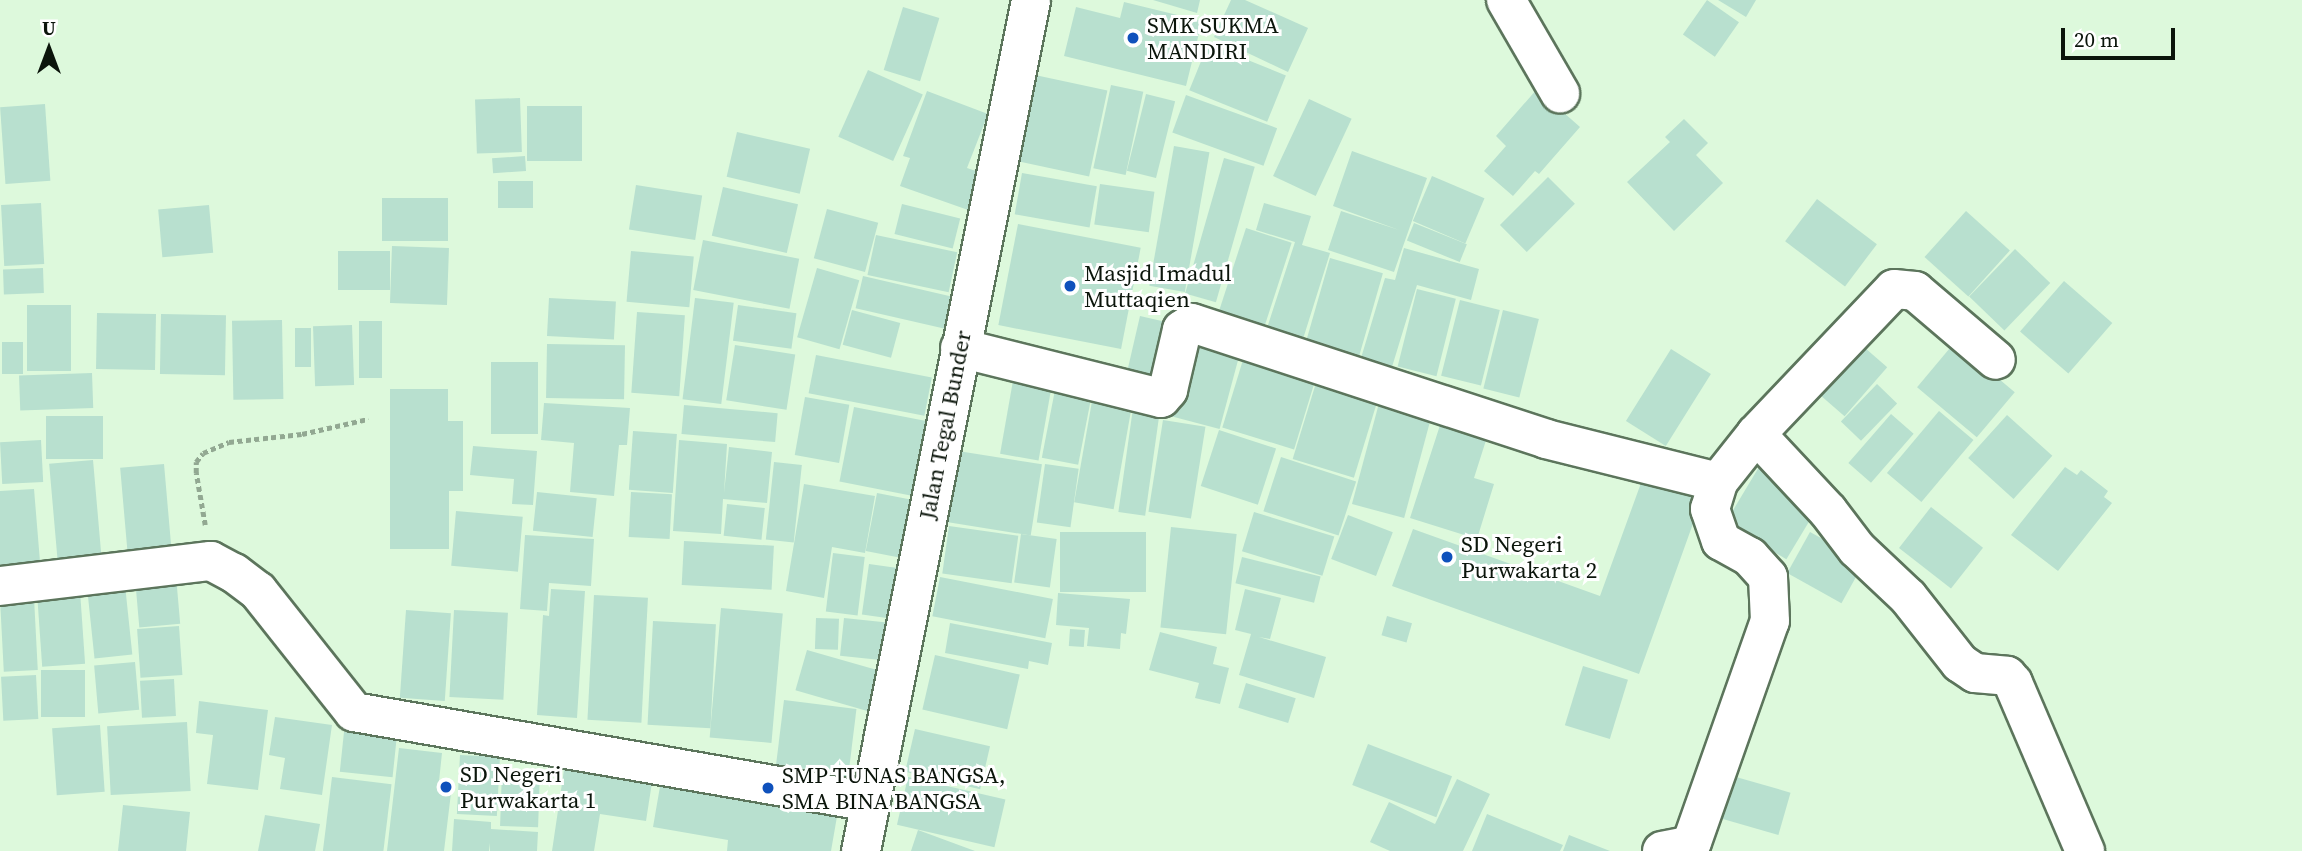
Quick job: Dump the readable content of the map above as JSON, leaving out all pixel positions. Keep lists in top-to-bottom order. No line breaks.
{"streets":{"street":["Jalan Tegal Bunder"]},"places":["SMK SUKMA MANDIRI","Masjid Imadul Muttaqien","SD Negeri Purwakarta 2","SD Negeri Purwakarta 1","SMP TUNAS BANGSA, SMA BINA BANGSA"],"scale_bar":"20 m","north":"top"}
